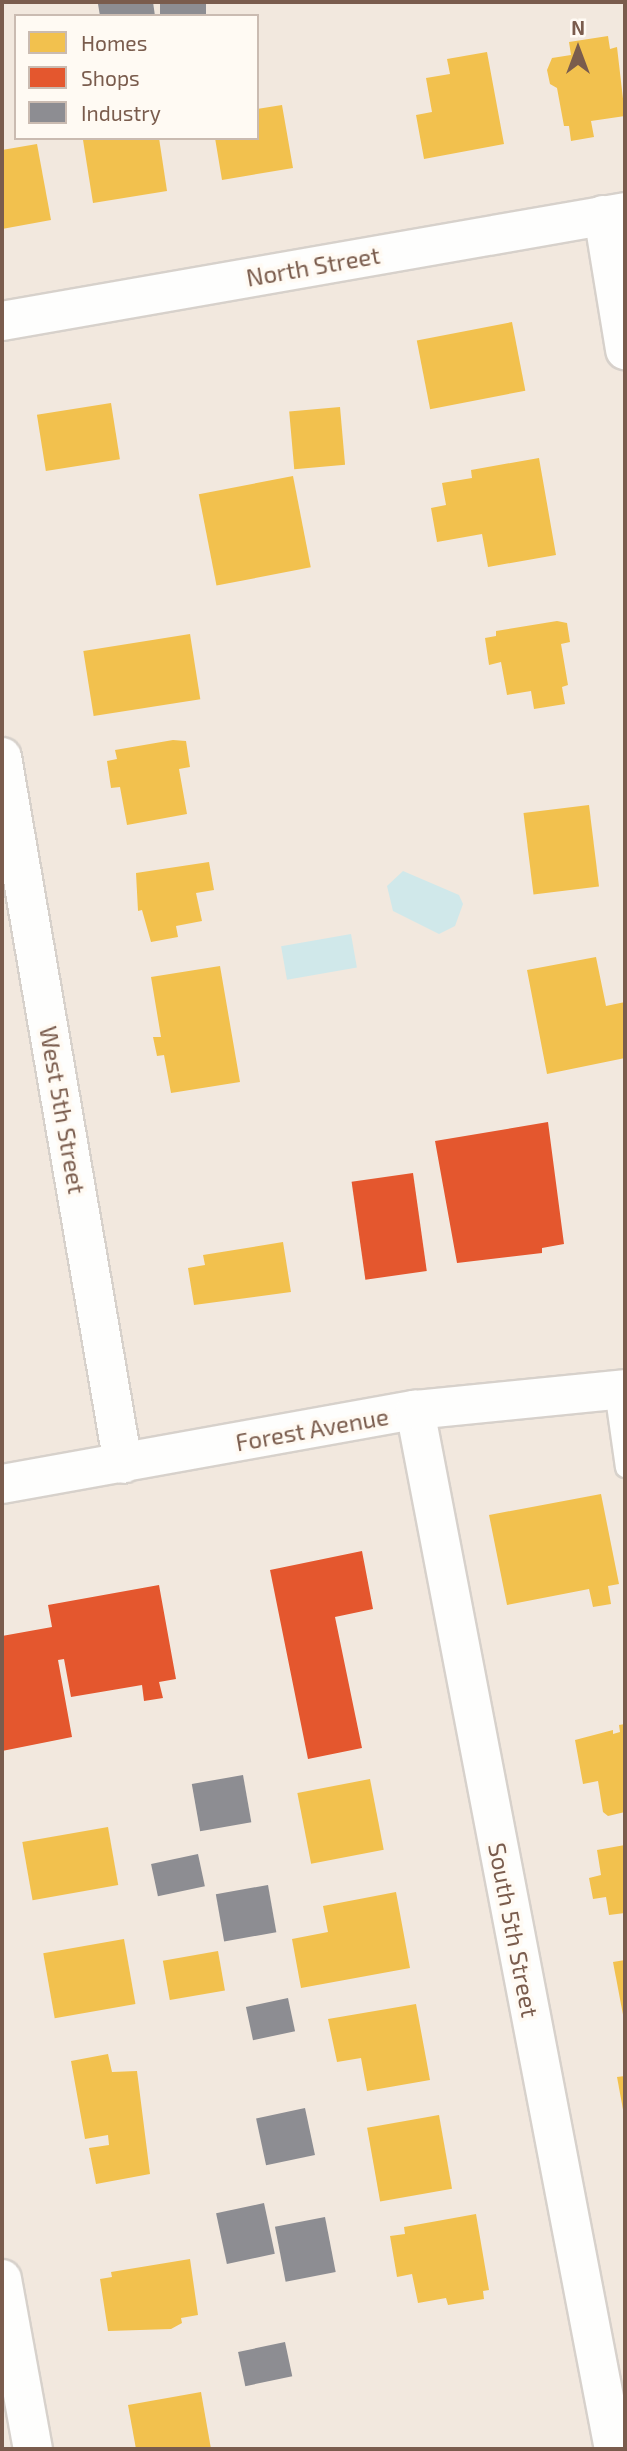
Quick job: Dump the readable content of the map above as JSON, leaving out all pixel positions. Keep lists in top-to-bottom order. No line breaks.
{"streets":{"street":["North Street","West 5th Street","Forest Avenue","South 5th Street"]},"crossings":[["West 5th Street","Forest Avenue"],["Forest Avenue","South 5th Street"]],"legend":["Homes","Shops","Industry"],"north":"top"}
